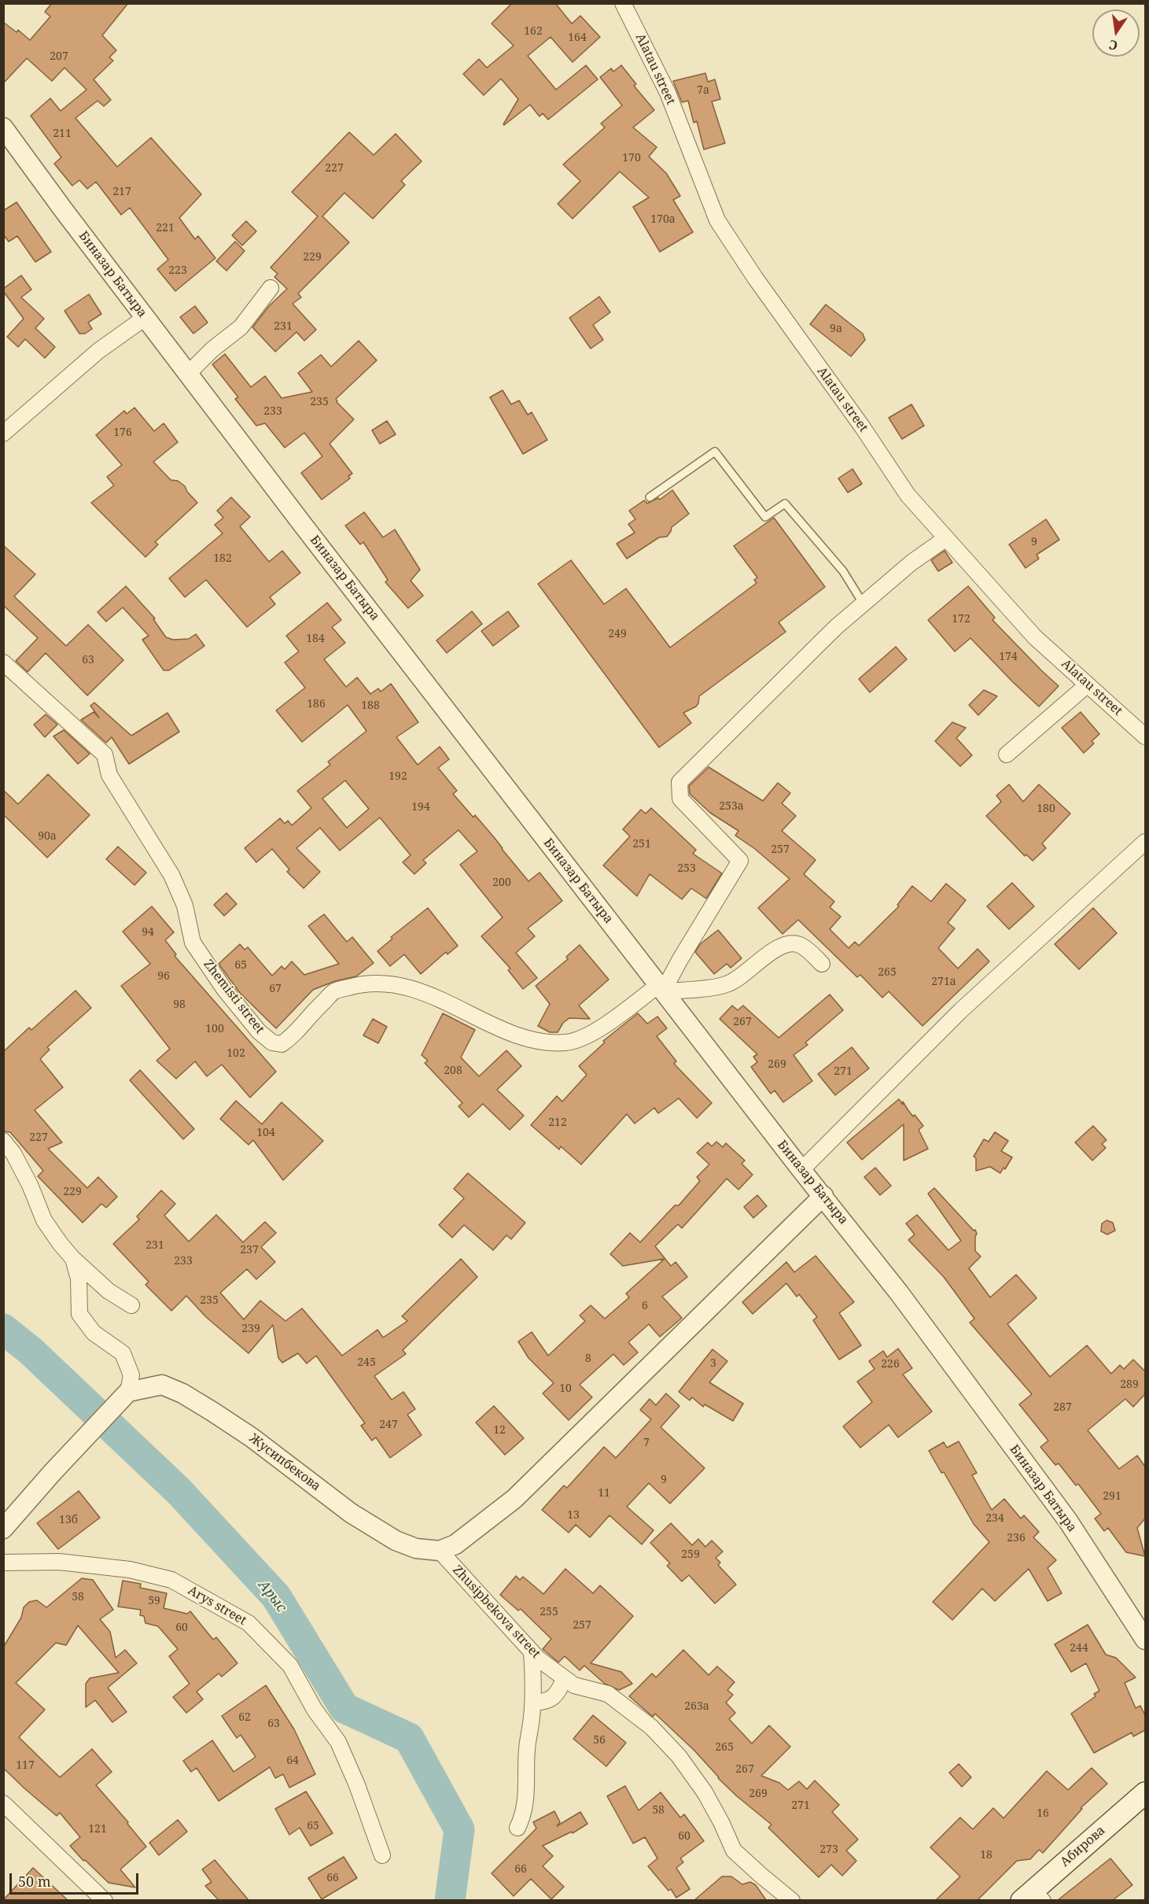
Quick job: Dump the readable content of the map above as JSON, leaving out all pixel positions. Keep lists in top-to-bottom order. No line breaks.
{"streets":{"main road":["Абирова"],"street":["Alatau street","Биназар Батыра","Zhemisti street","Жусипбекова","Arys street","Zhusipbekova street"]},"crossings":[["Биназар Батыра","Zhemisti street"],["Жусипбекова","Zhusipbekova street"]],"water":["Арыс"],"house_numbers":["162","164","207","7а","211","170","227","217","170а","221","229","223","231","9а","235","233","176","9","182","172","249","184","174","63","186","188","192","253а","194","180","90а","251","257","253","200","94","65","265","96","271а","67","98","267","100","102","269","208","271","212","104","227","229","231","237","233","235","6","239","8","245","3","226","289","10","287","247","12","7","9","11","291","13","234","13б","236","259","58","59","255","257","60","244","263а","62","63","56","265","64","117","267","269","271","58","16","65","121","60","273","18","66","66"],"scale_bar":"50 m","north":"bottom"}
